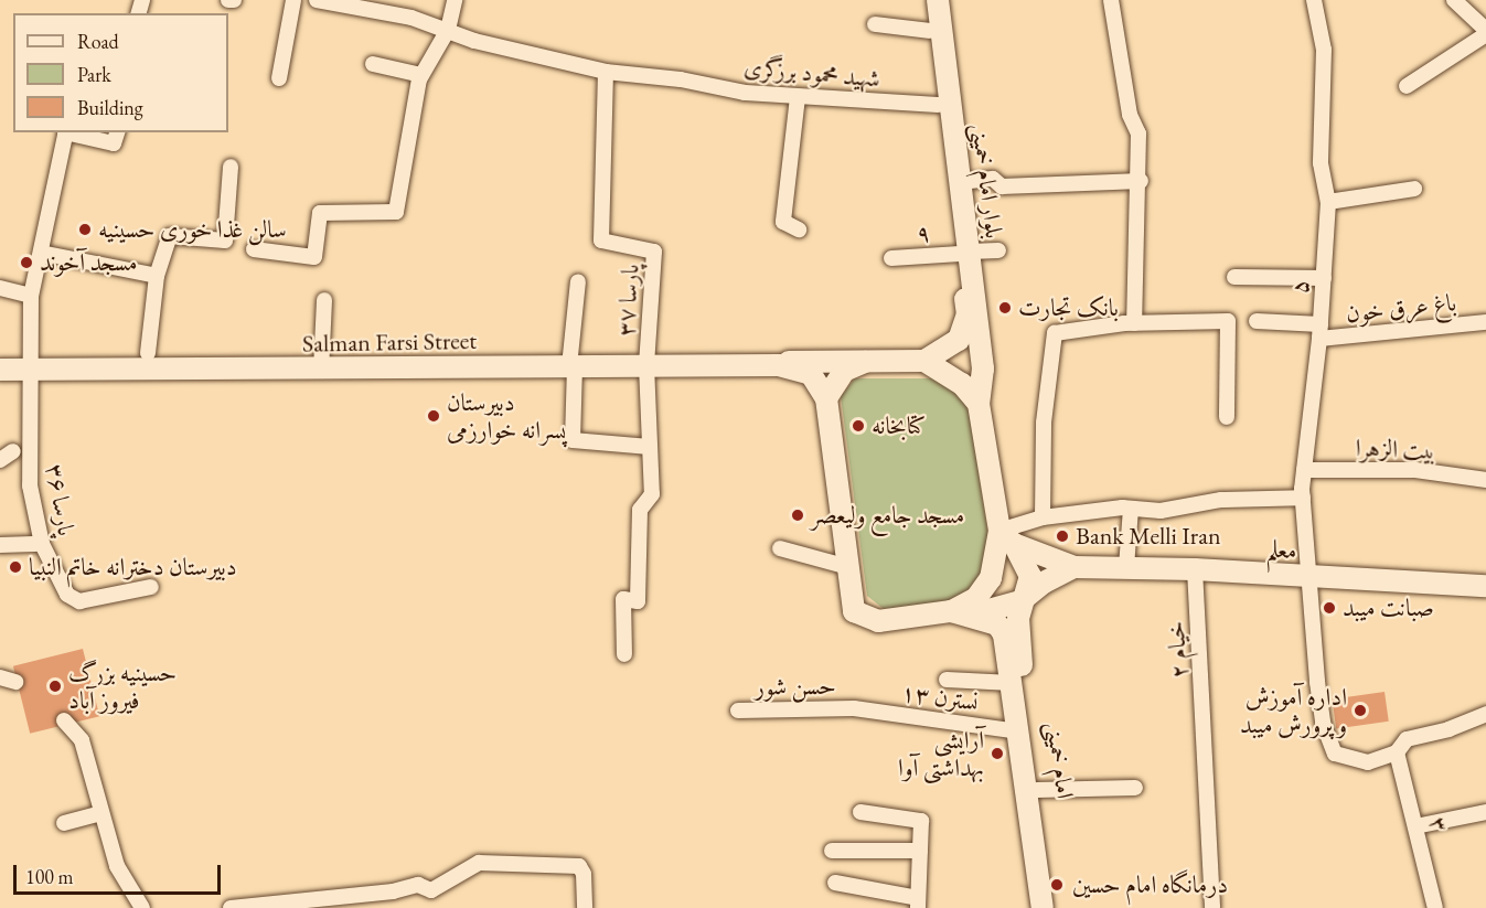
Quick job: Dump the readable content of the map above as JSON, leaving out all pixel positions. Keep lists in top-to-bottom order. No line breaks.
{"streets":{"main road":["بلوار امام خمینی","Salman Farsi Street","معلم","امام خمینی"],"street":["شهید محمود برزگری","۹","۵","پارسا ۳۷","باغ عرق خون","بیت الزهرا","پارسا ۳۶","خیام ۲","حسن شور","نسترن ۱۳","۳"]},"crossings":[["شهید محمود برزگری","بلوار امام خمینی"],["شهید محمود برزگری","پارسا ۳۷"],["بلوار امام خمینی","۹"],["۵","باغ عرق خون"],["۵","بیت الزهرا"],["۵","معلم"],["۵","۳"],["پارسا ۳۷","Salman Farsi Street"],["Salman Farsi Street","پارسا ۳۶"],["معلم","خیام ۲"],["حسن شور","نسترن ۱۳"],["نسترن ۱۳","امام خمینی"]],"places":["سالن غذا خوری حسینیه","مسجد آخوند","بانک تجارت","دبیرستان پسرانه خوارزمی","کتابخانه","مسجد جامع ولیعصر","Bank Melli Iran","دبیرستان دخترانه خاتم النبیا","صبانت میبد","حسینیه بزرگ فیروز آباد","اداره آموزش و پرورش میبد","آرایشی بهداشتی آوا","درمانگاه امام حسین"],"legend":["Road","Park","Building"],"scale_bar":"100 m"}
